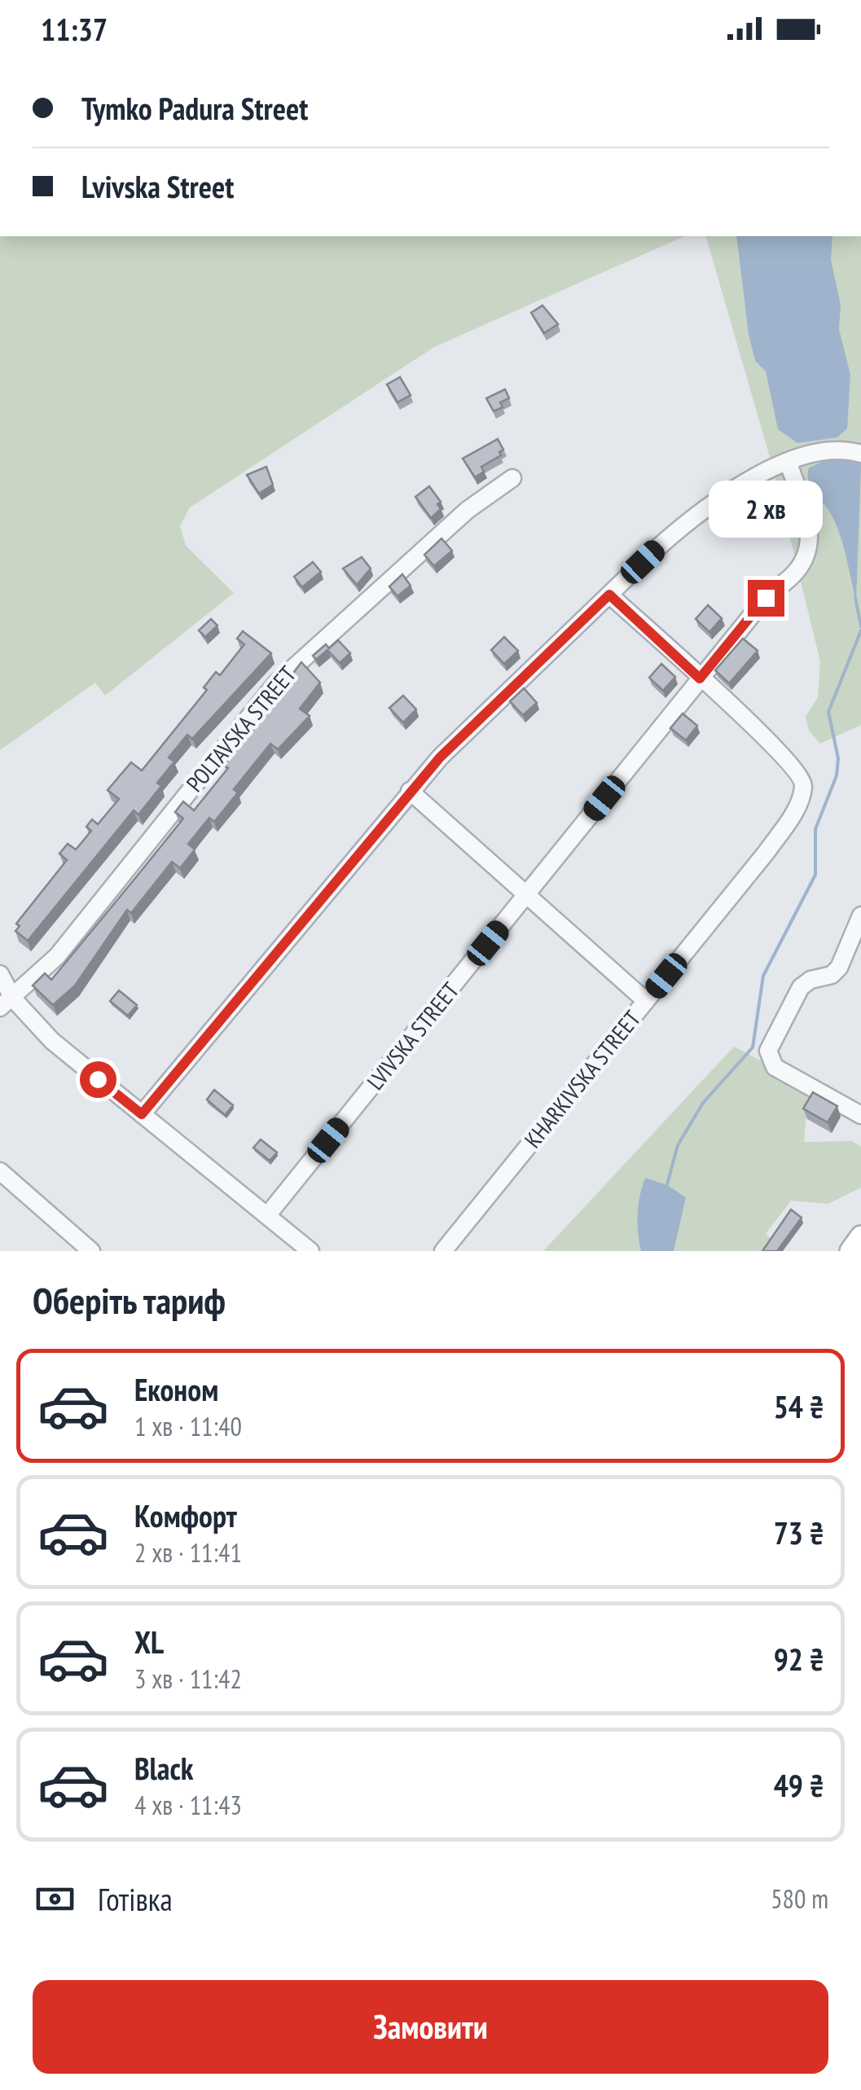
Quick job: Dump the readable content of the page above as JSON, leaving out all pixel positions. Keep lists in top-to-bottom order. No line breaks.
{"streets":{"street":["POLTAVSKA STREET","LVIVSKA STREET","KHARKIVSKA STREET"]},"crossings":[["LVIVSKA STREET","KHARKIVSKA STREET"]],"page":{"status":"11:37","banner":["Tymko Padura Street","Lvivska Street"],"bubble":"2 хв","heading":"Оберіть тариф","list":[{"name":"Економ","note":"1 хв · 11:40","value":"54 ₴"},{"name":"Комфорт","note":"2 хв · 11:41","value":"73 ₴"},{"name":"XL","note":"3 хв · 11:42","value":"92 ₴"},{"name":"Black","note":"4 хв · 11:43","value":"49 ₴"}],"pay":["Готівка","580 m"],"buttons":"Замовити"}}
